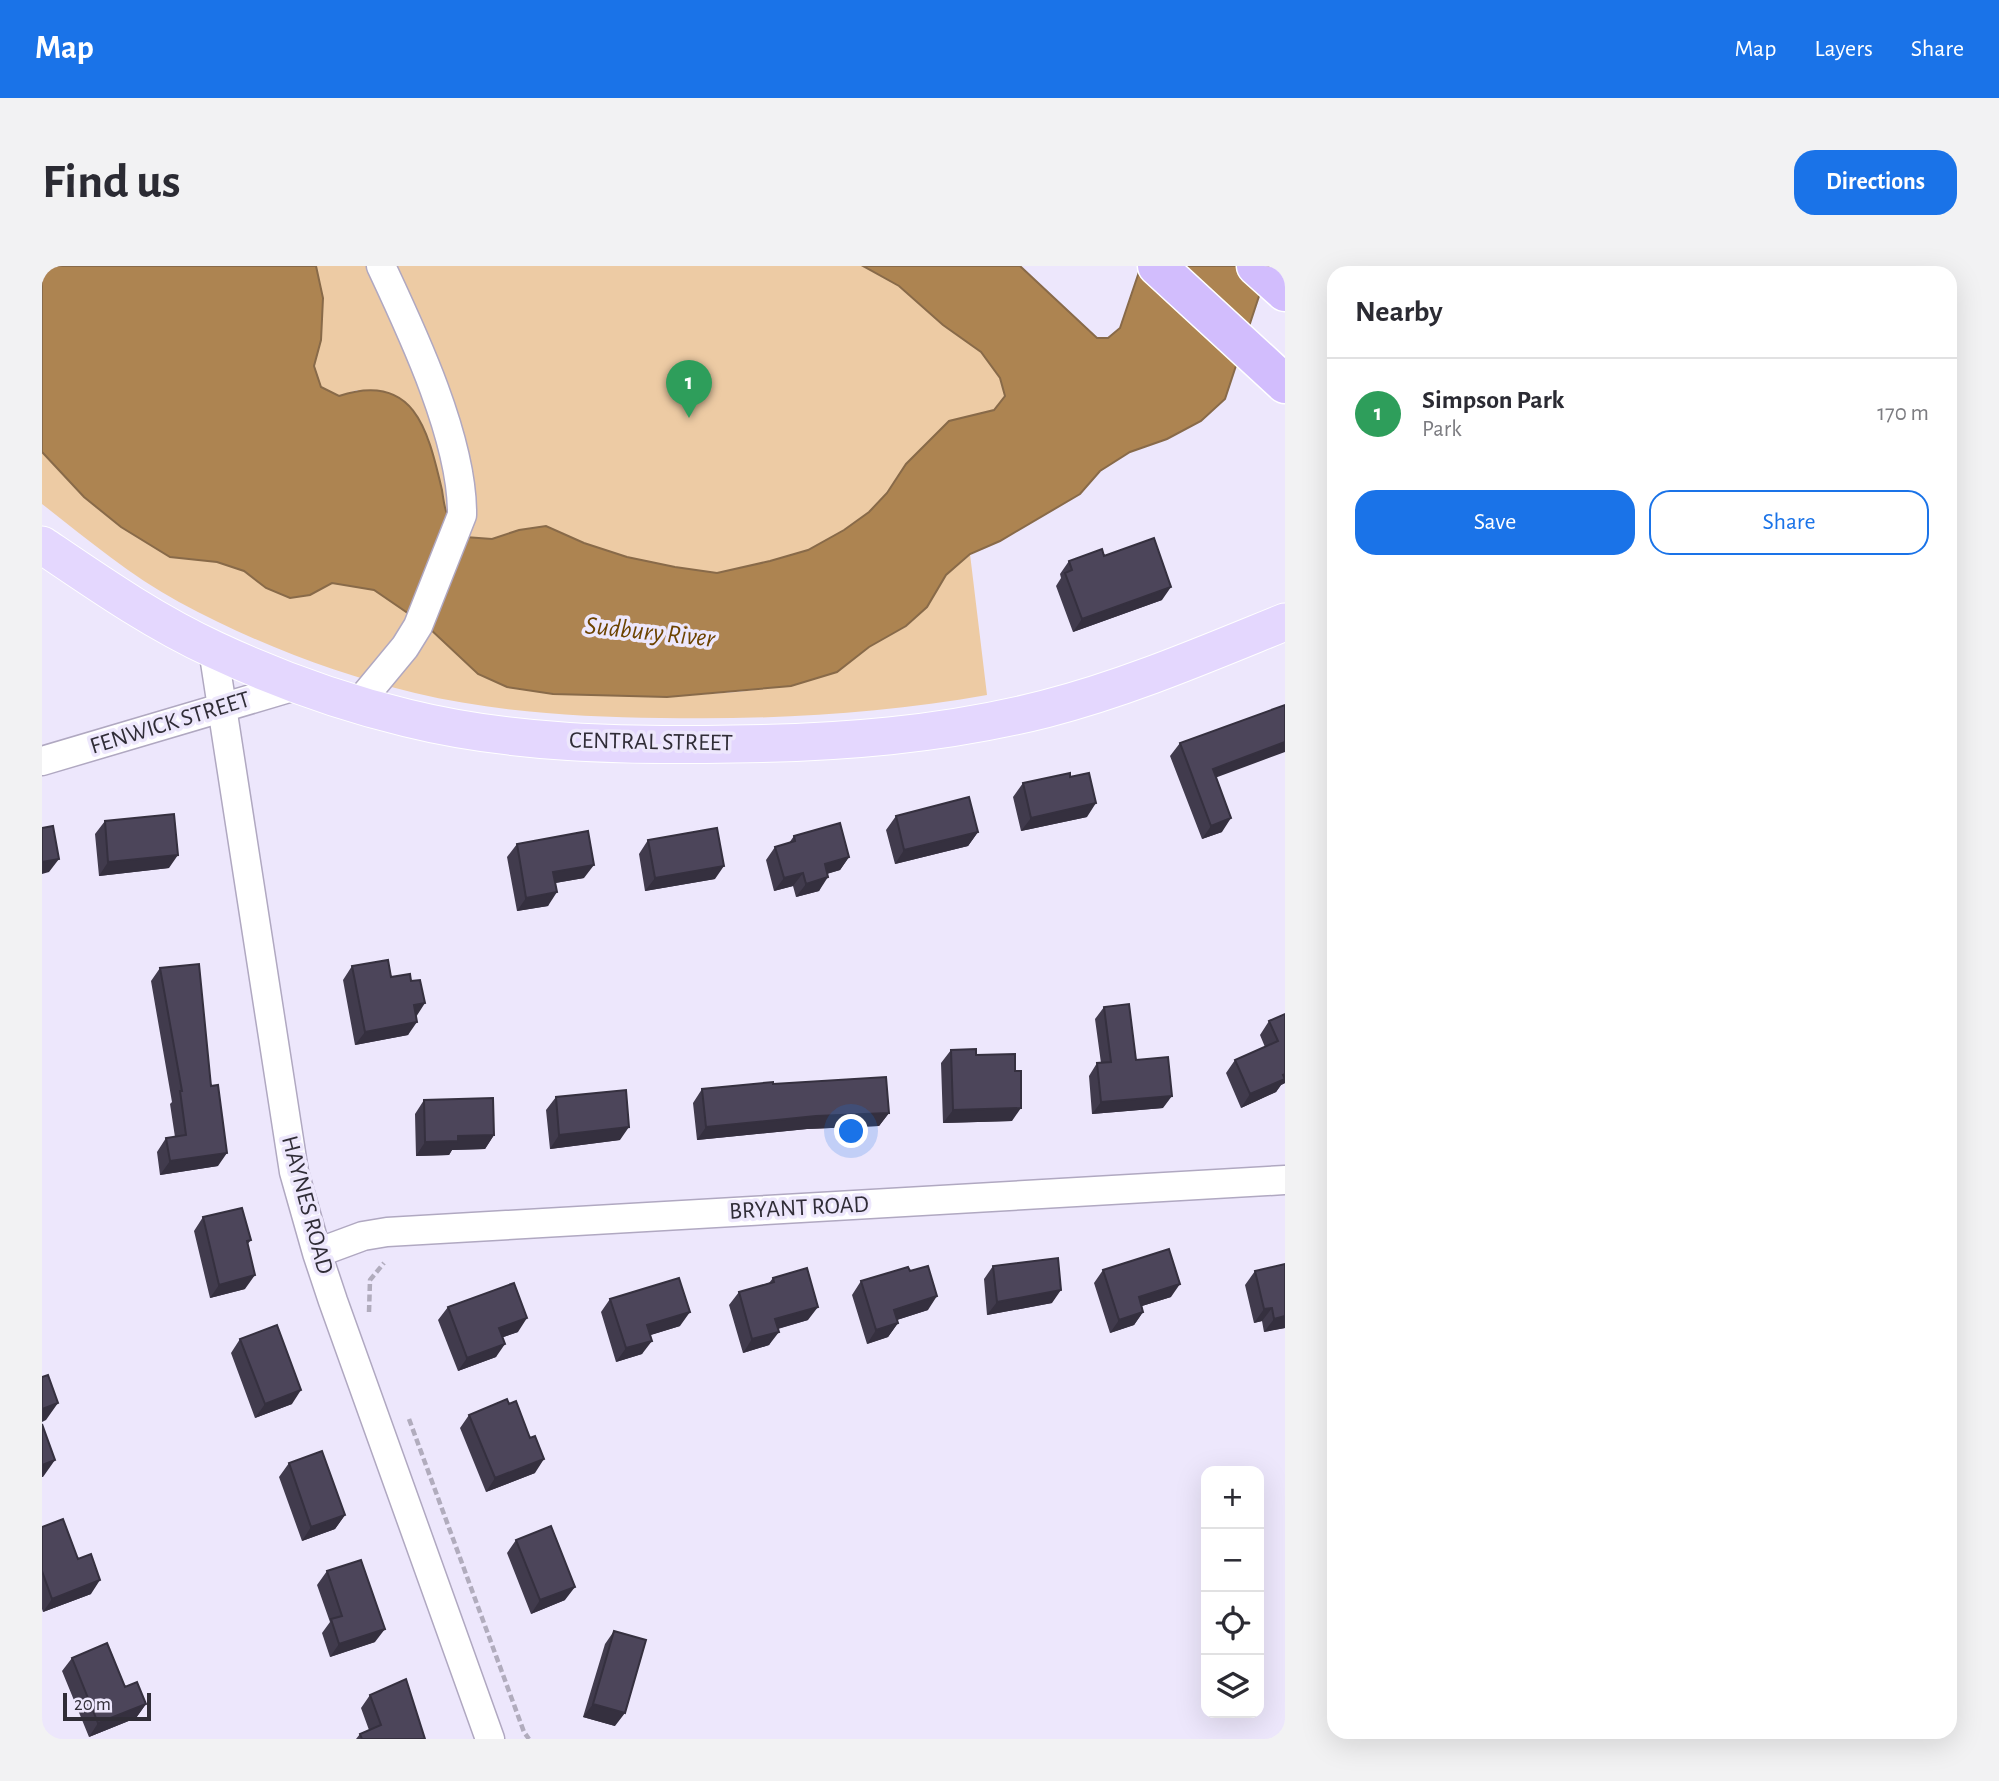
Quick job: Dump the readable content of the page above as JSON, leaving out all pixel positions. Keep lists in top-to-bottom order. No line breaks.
{"streets":{"main road":["CENTRAL STREET"],"street":["FENWICK STREET","HAYNES ROAD","BRYANT ROAD"]},"crossings":[["FENWICK STREET","CENTRAL STREET"],["FENWICK STREET","HAYNES ROAD"],["CENTRAL STREET","HAYNES ROAD"],["HAYNES ROAD","BRYANT ROAD"]],"water":["Sudbury River"],"scale_bar":"20 m","page":{"header":"Map","nav":["Map","Layers","Share"],"buttons":["Directions",["Save","Share"]],"title":"Find us","heading":"Nearby","list":[{"mark":"1","name":"Simpson Park","note":"Park","value":"170 m"}],"pins":"1","map_buttons":["+","−"],"scale":"20 m"}}
